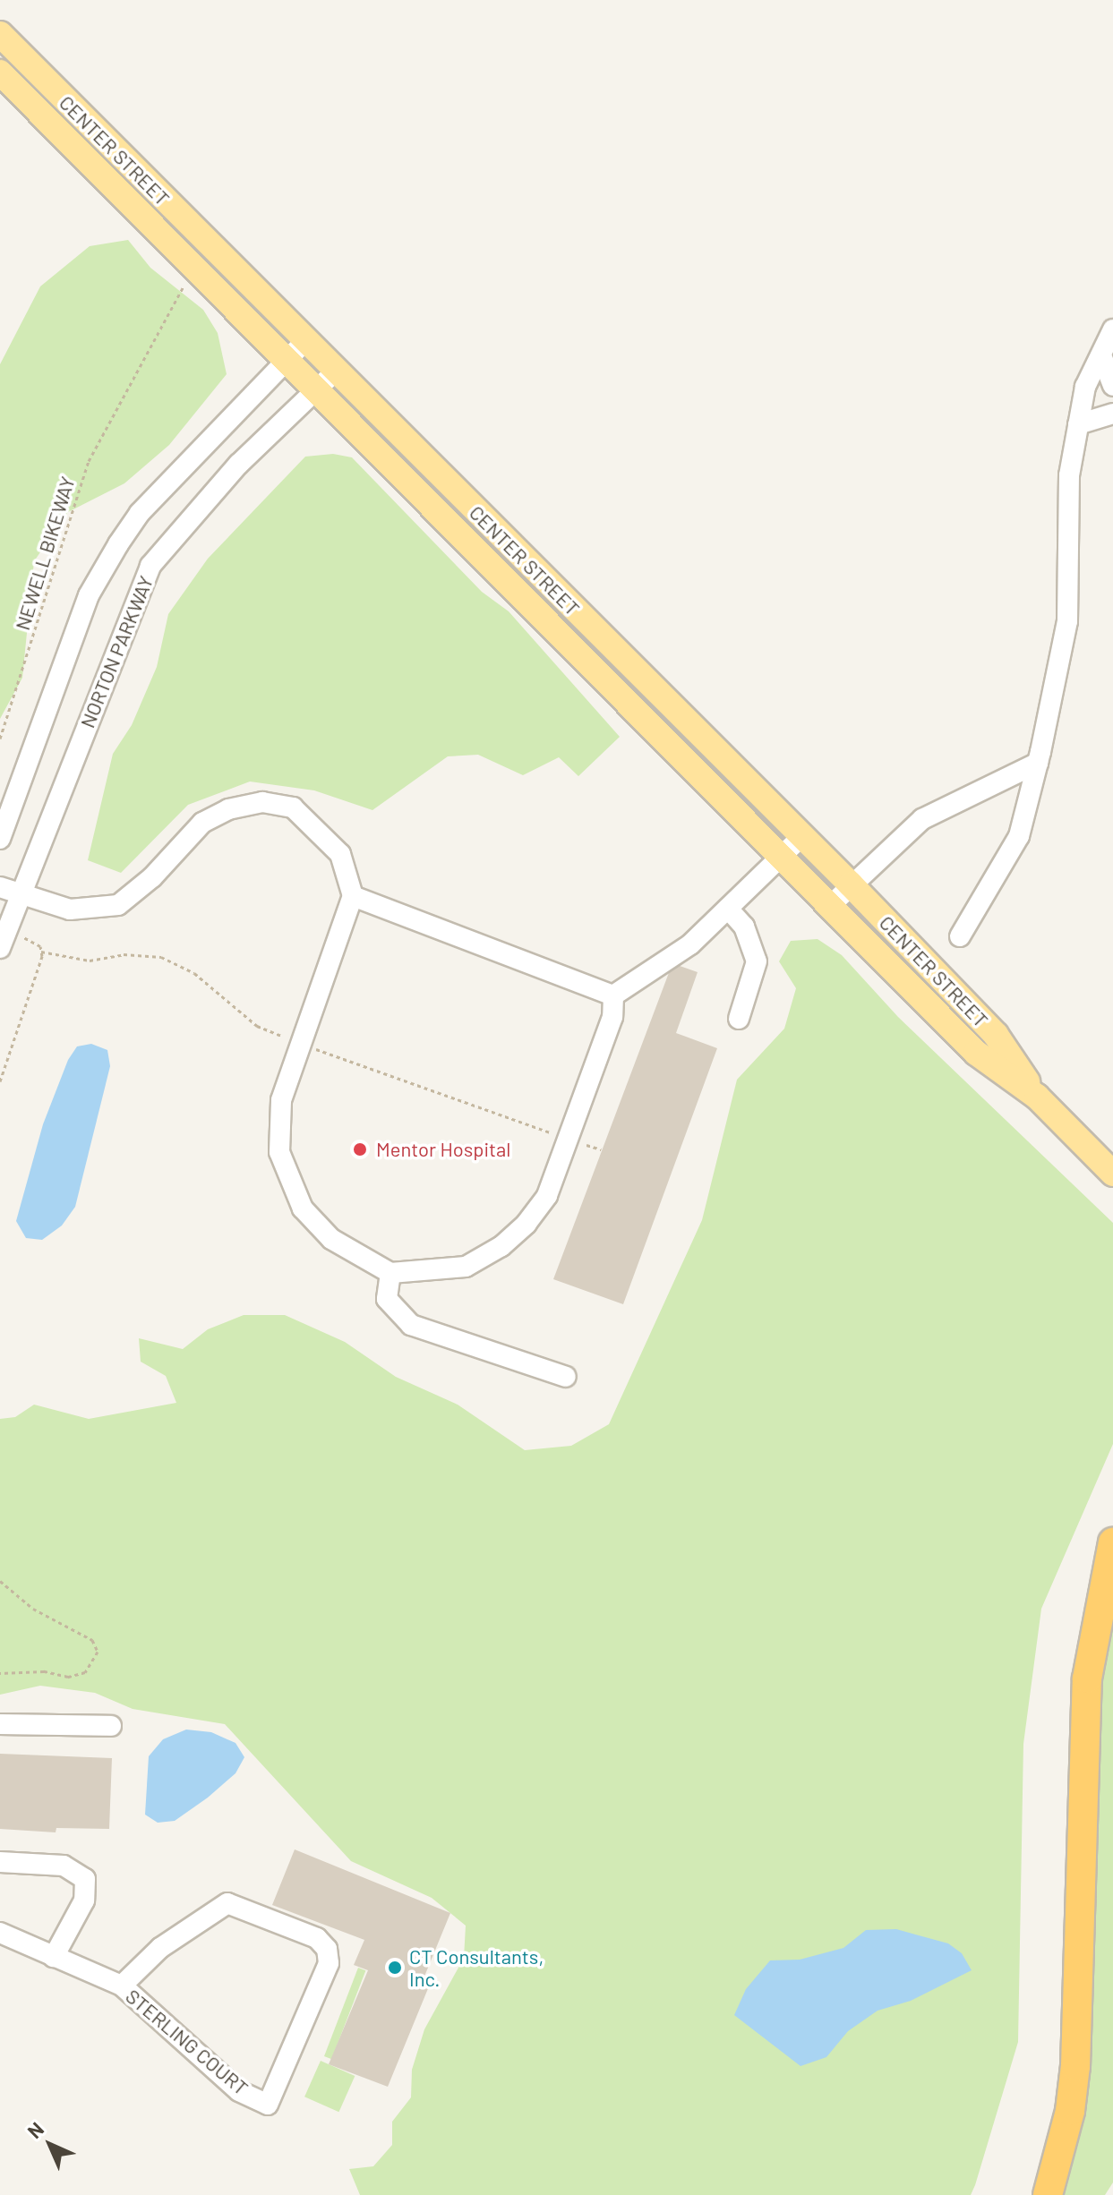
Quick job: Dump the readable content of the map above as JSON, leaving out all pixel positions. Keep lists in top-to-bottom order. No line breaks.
{"streets":{"main road":["CENTER STREET"],"street":["NORTON PARKWAY","STERLING COURT"],"path":["NEWELL BIKEWAY"]},"crossings":[["CENTER STREET","NEWELL BIKEWAY"],["CENTER STREET","NORTON PARKWAY"]],"places":["Mentor Hospital","CT Consultants, Inc."],"north":"top left"}
